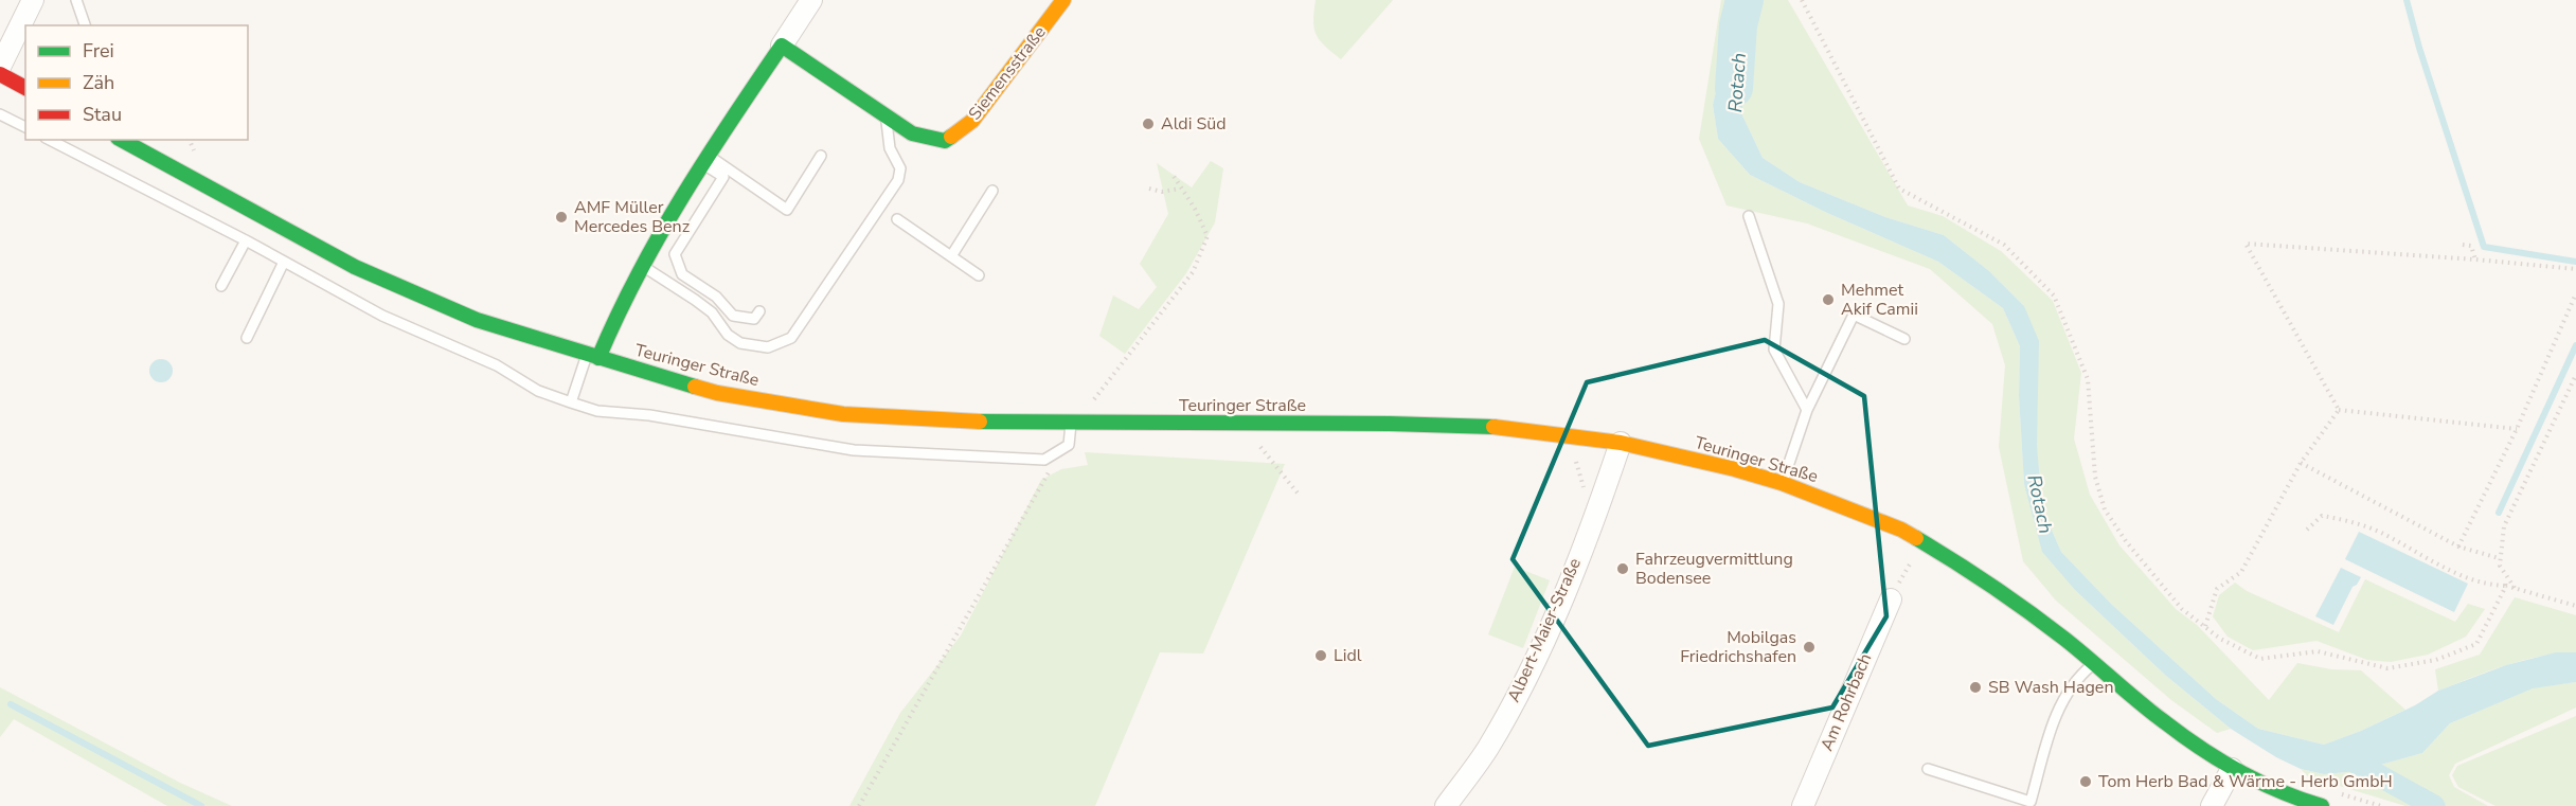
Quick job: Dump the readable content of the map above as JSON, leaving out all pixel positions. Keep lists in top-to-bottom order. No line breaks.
{"streets":{"street":["Siemensstraße","Teuringer Straße","Albert-Maier-Straße","Am Rohrbach"]},"crossings":[["Teuringer Straße","Albert-Maier-Straße"]],"water":["Rotach"],"places":["Aldi Süd","AMF Müller Mercedes Benz","Mehmet Akif Camii","Fahrzeugvermittlung Bodensee","Mobilgas Friedrichshafen","Lidl","SB Wash Hagen","Tom Herb Bad & Wärme - Herb GmbH"],"legend":["Frei","Zäh","Stau"]}
